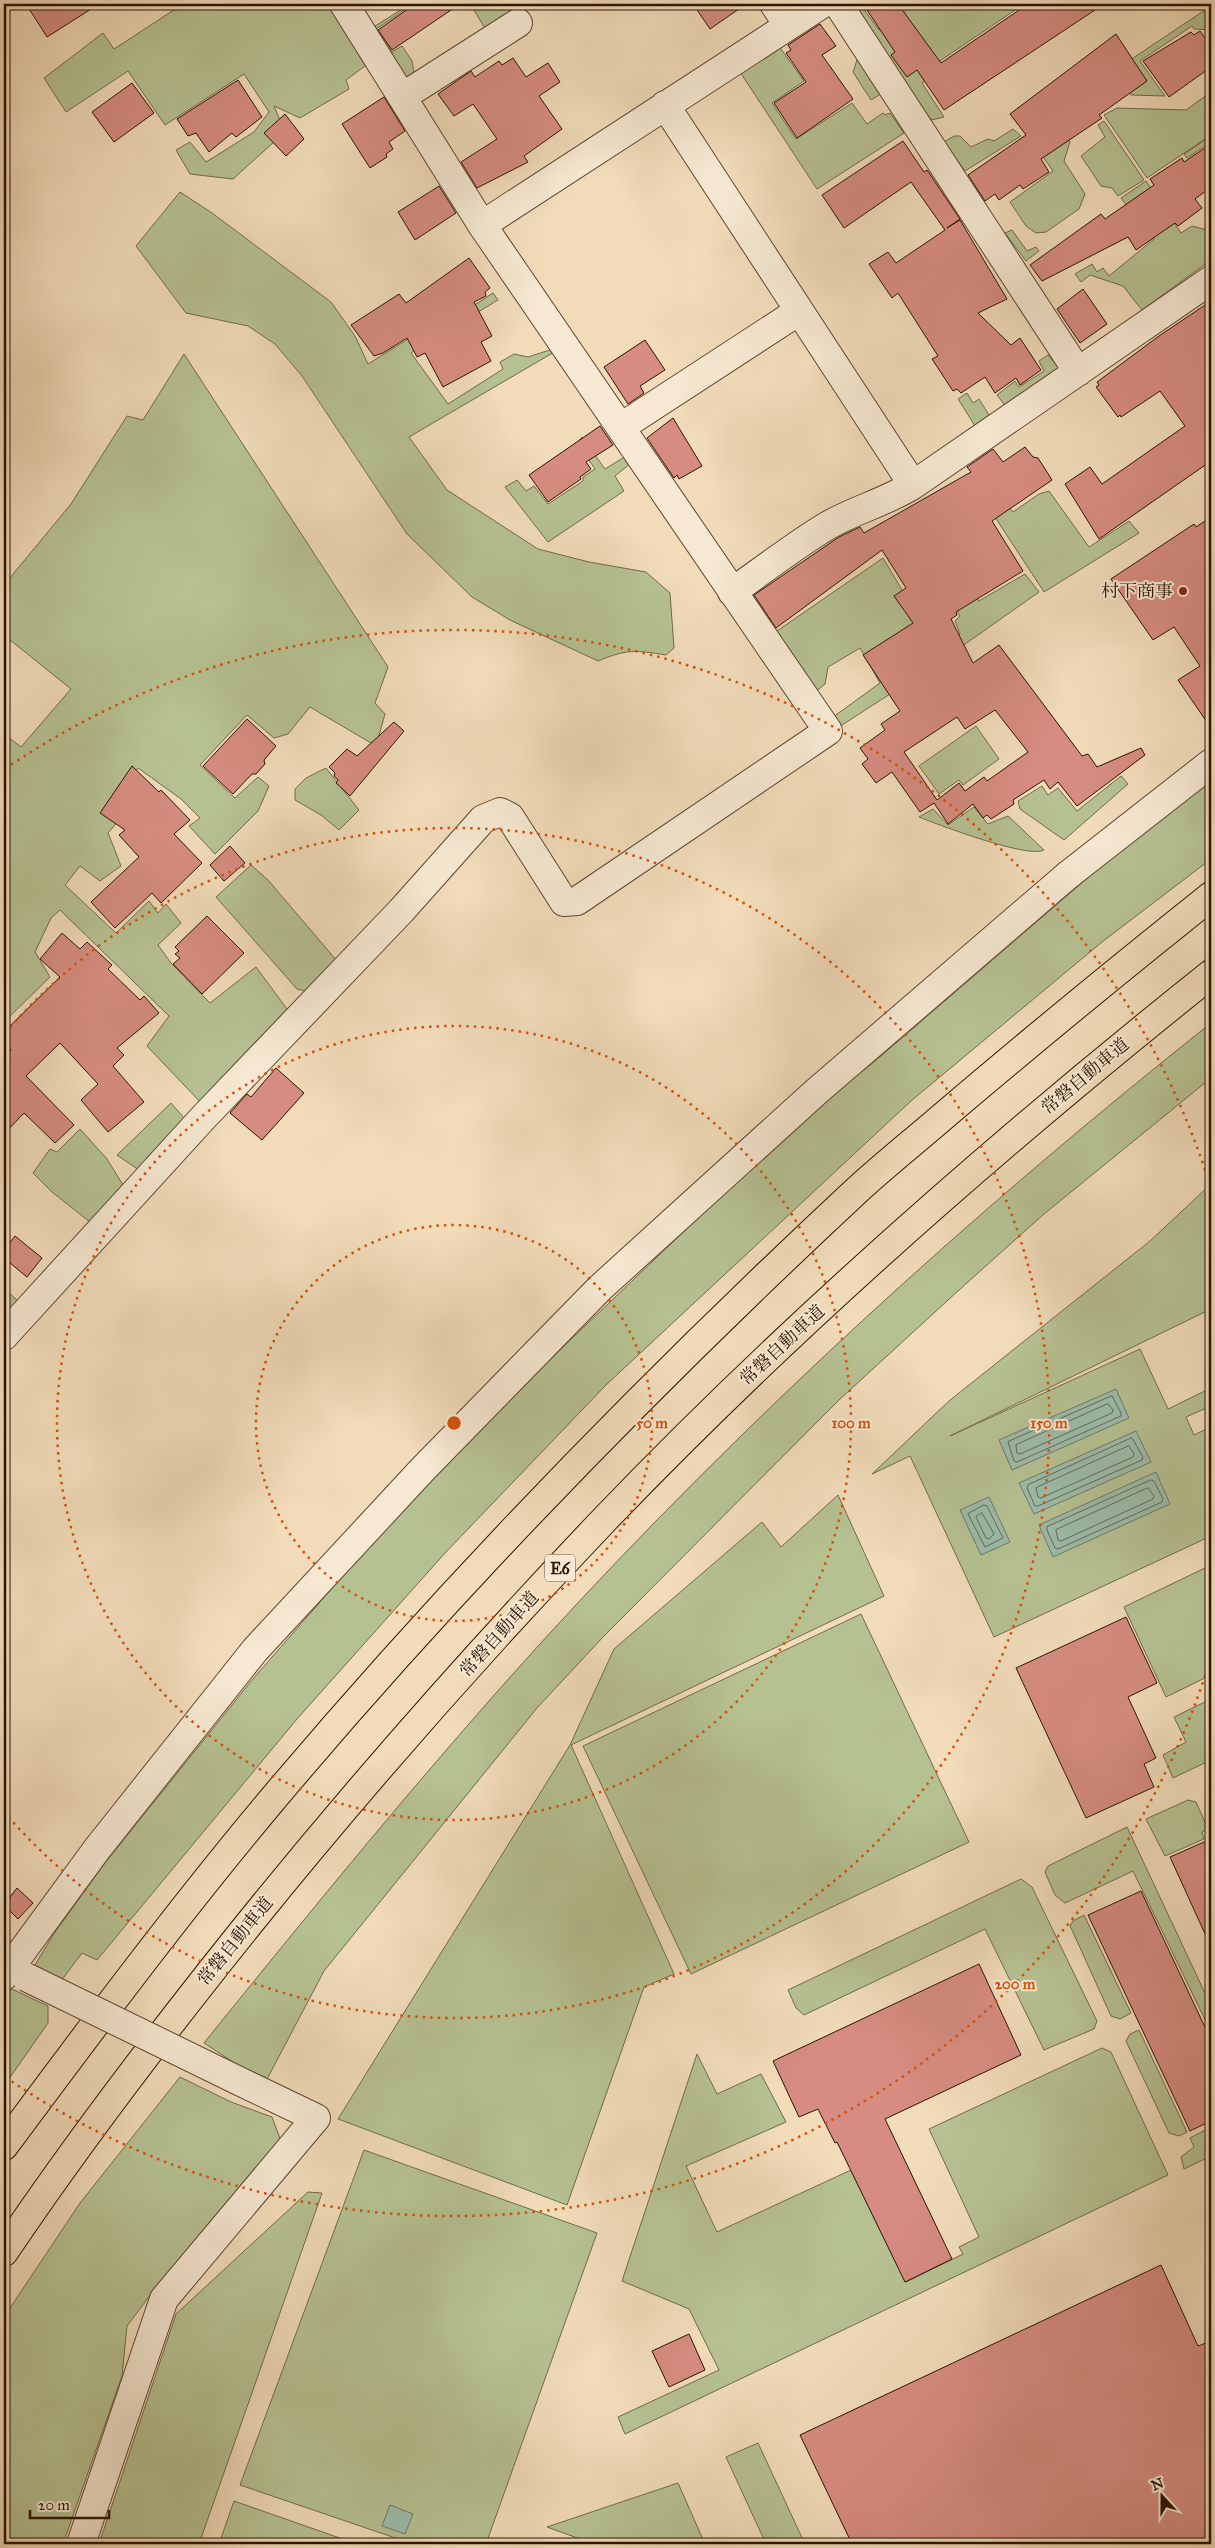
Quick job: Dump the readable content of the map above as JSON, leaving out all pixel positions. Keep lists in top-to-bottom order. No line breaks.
{"streets":{"highway":["常磐自動車道","E6"]},"places":["村下商事"],"scale_bar":"20 m","north":"top","rings":["50 m","100 m","150 m","200 m"]}
